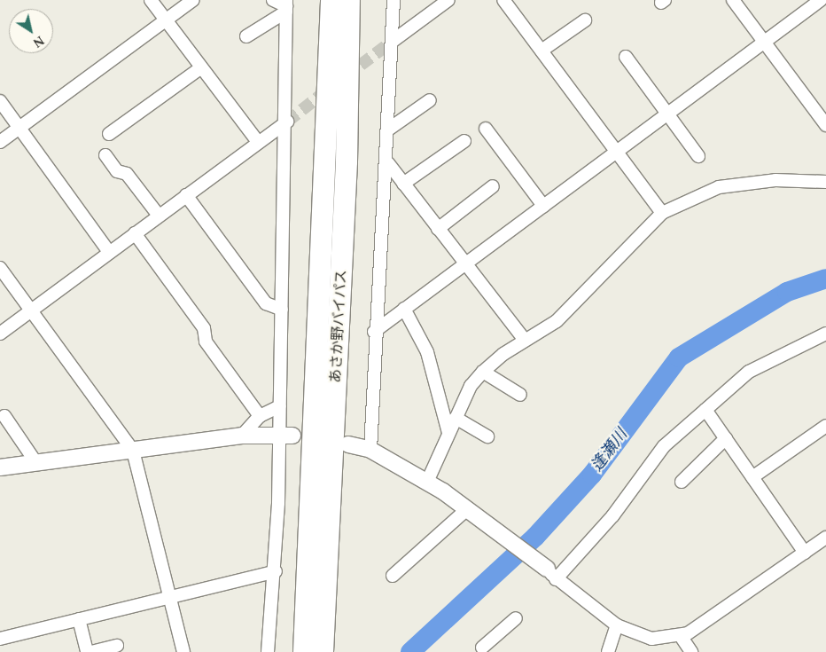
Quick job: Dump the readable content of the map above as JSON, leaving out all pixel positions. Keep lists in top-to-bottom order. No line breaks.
{"streets":{"highway":["あさか野バイパス"]},"water":["逢瀬川"],"north":"bottom right"}
